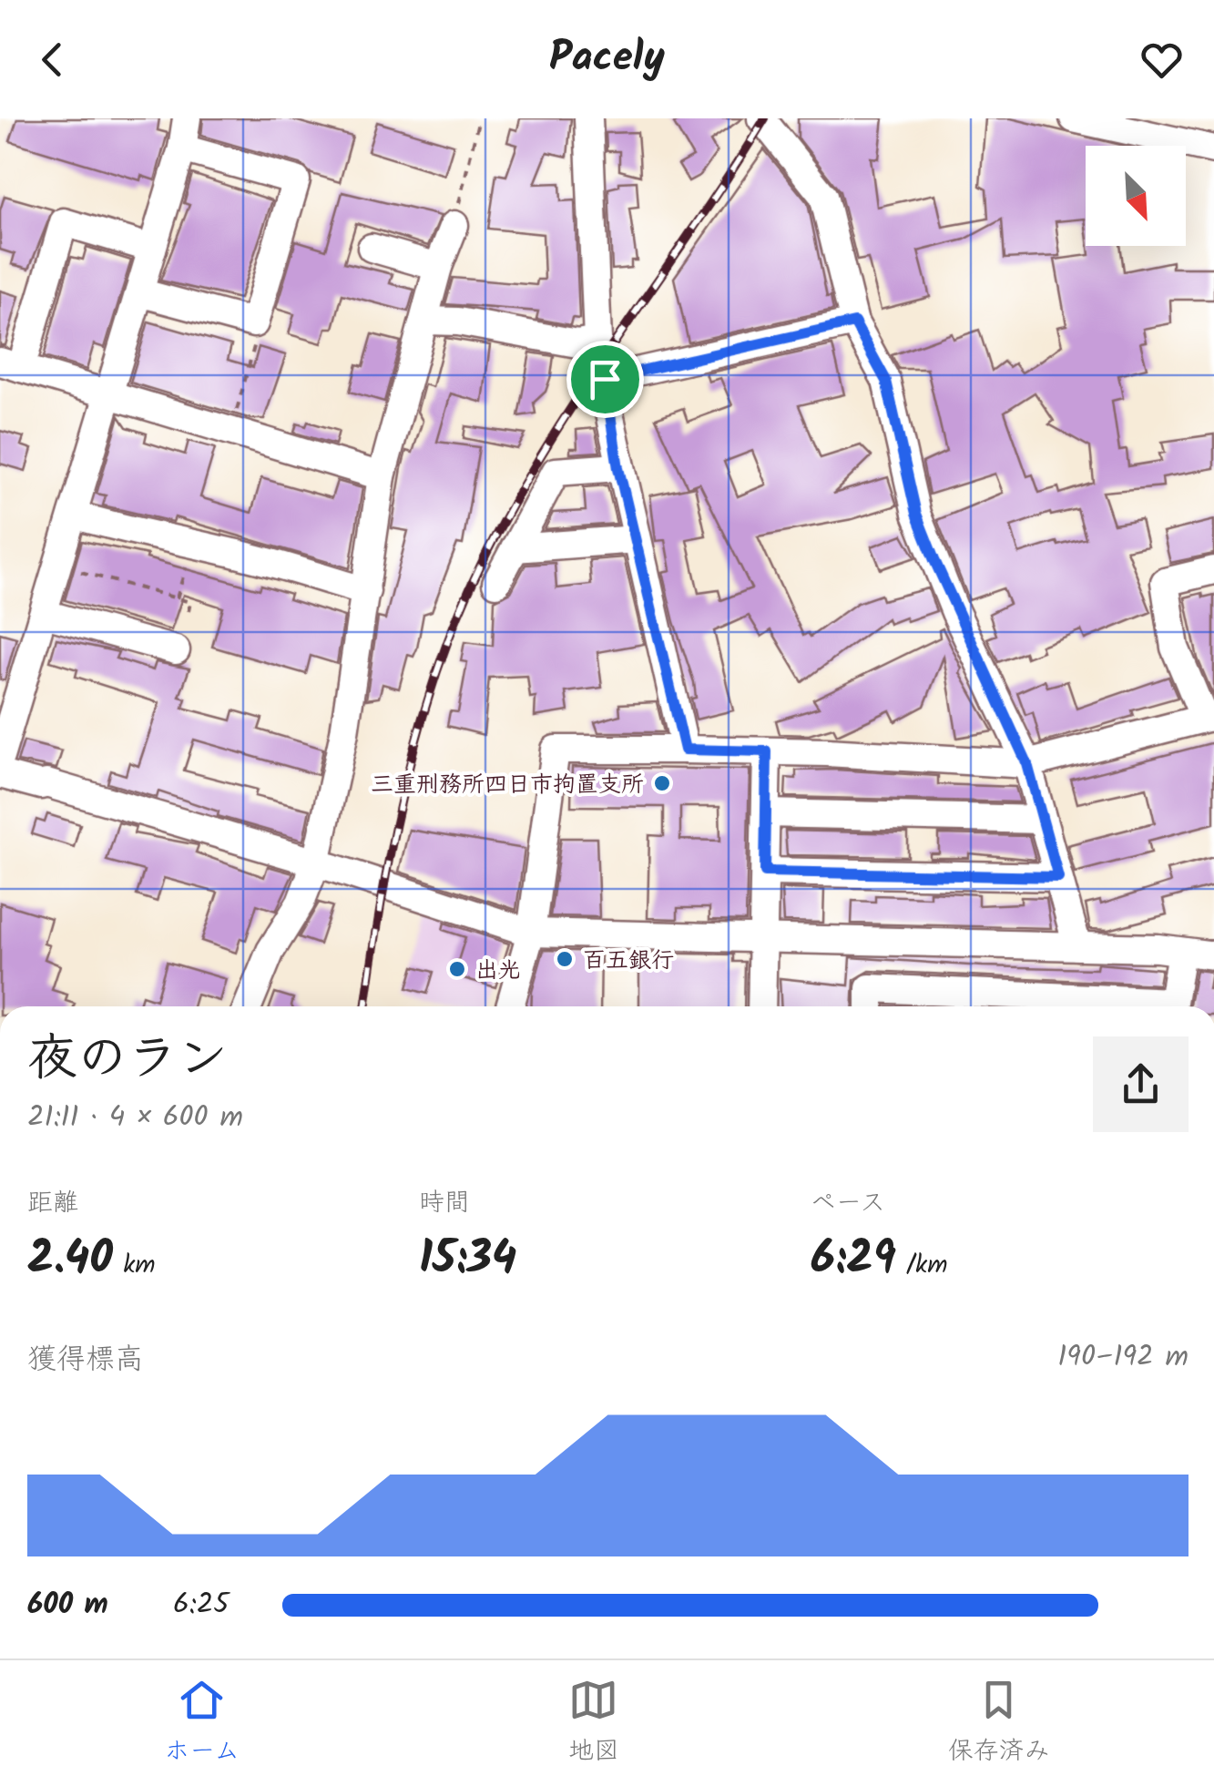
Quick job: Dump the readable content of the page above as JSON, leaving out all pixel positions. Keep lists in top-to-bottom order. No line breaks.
{"places":["三重刑務所四日市拘置支所","百五銀行","出光"],"north":"bottom right","page":{"header":"Pacely","heading":["夜のラン","21:11 · 4 × 600 m"],"stats":[["距離","2.40 km"],["時間","15:34"],["ペース","6:29 /km"]],"chart":["獲得標高","190–192 m"],"list":[{"name":"600 m","note":"6:25"}],"tabs":["ホーム","地図","保存済み"]}}
